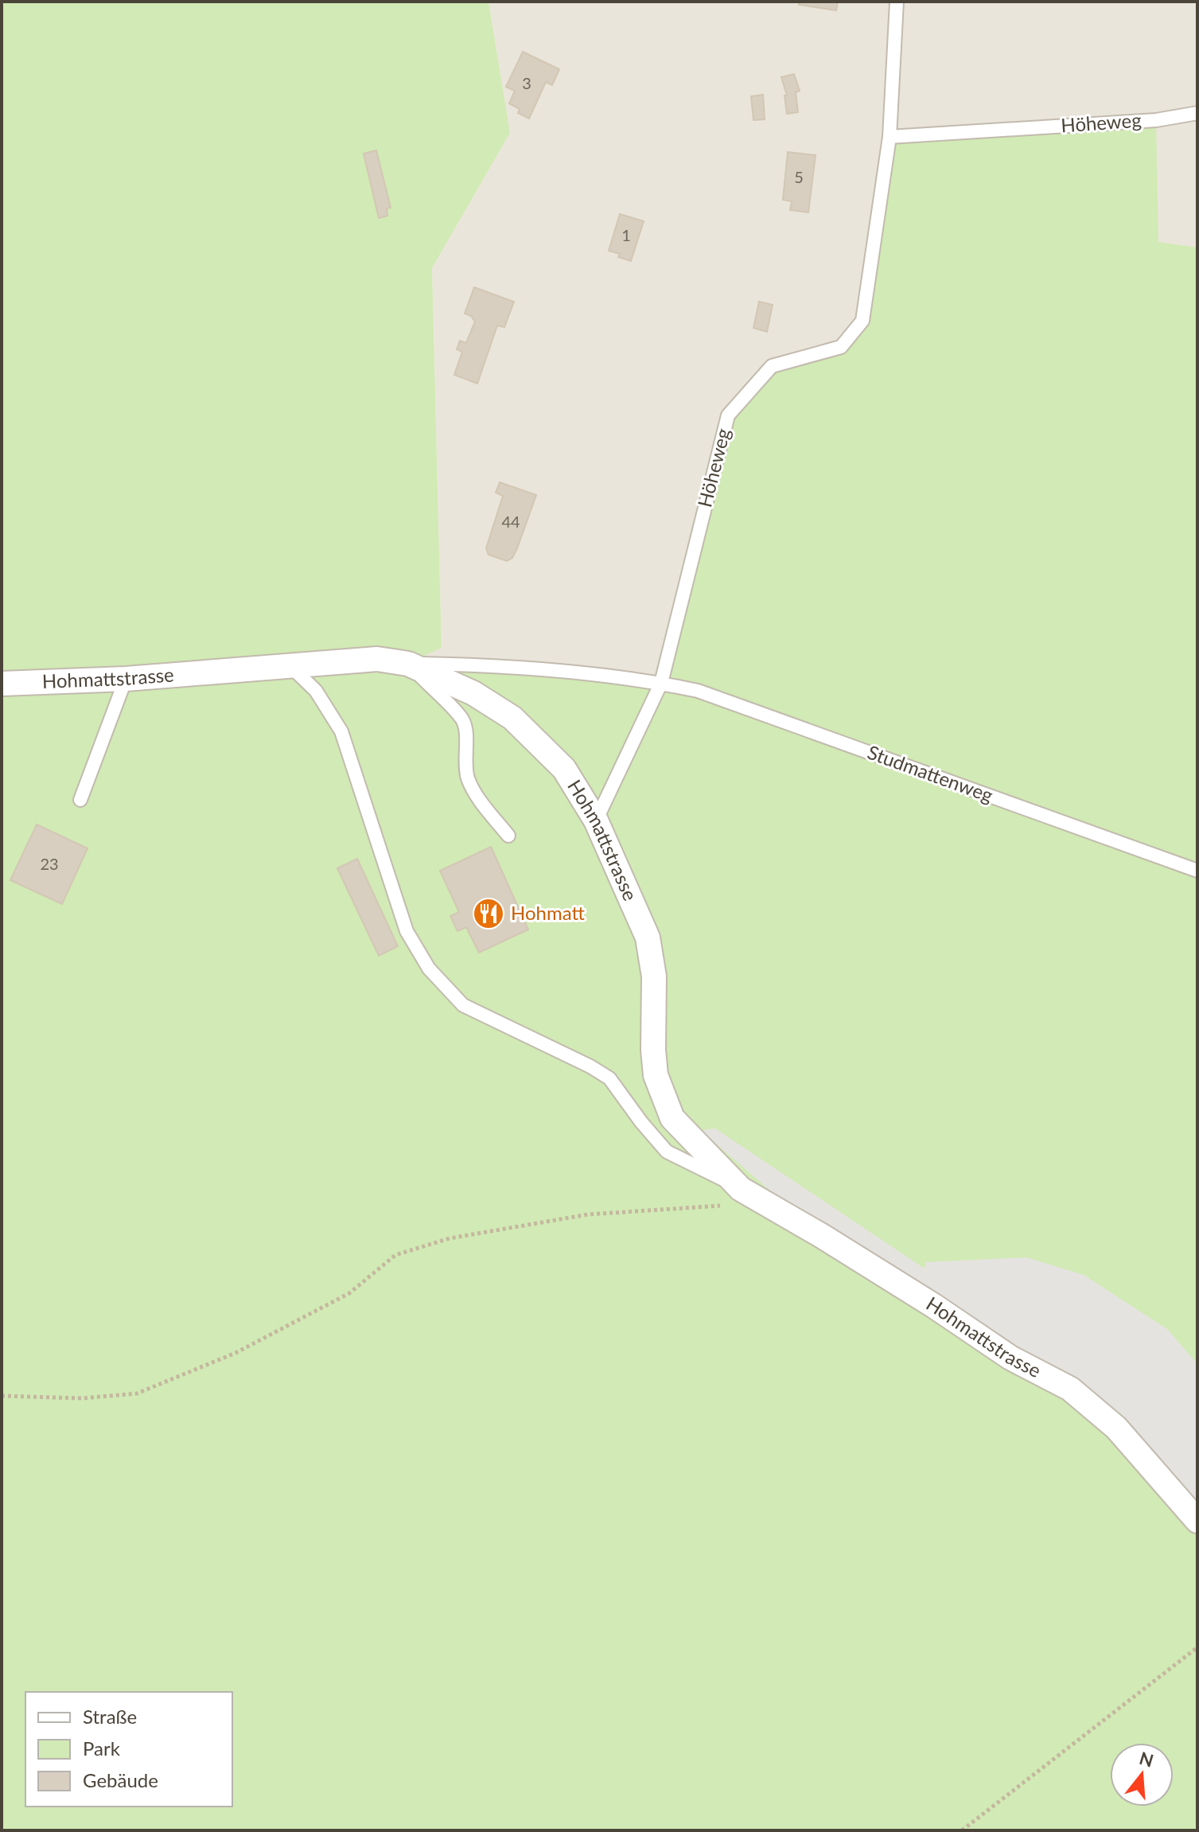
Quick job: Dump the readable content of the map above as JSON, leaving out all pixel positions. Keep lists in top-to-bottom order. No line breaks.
{"streets":{"street":["Hohmattstrasse"],"lane":["Höheweg","Studmattenweg"]},"crossings":[["Höheweg","Hohmattstrasse"],["Höheweg","Studmattenweg"],["Hohmattstrasse","Studmattenweg"]],"places":{"restaurant":["Hohmatt"]},"house_numbers":["3","5","1","44","23"],"legend":["Straße","Park","Gebäude"],"north":"top"}
